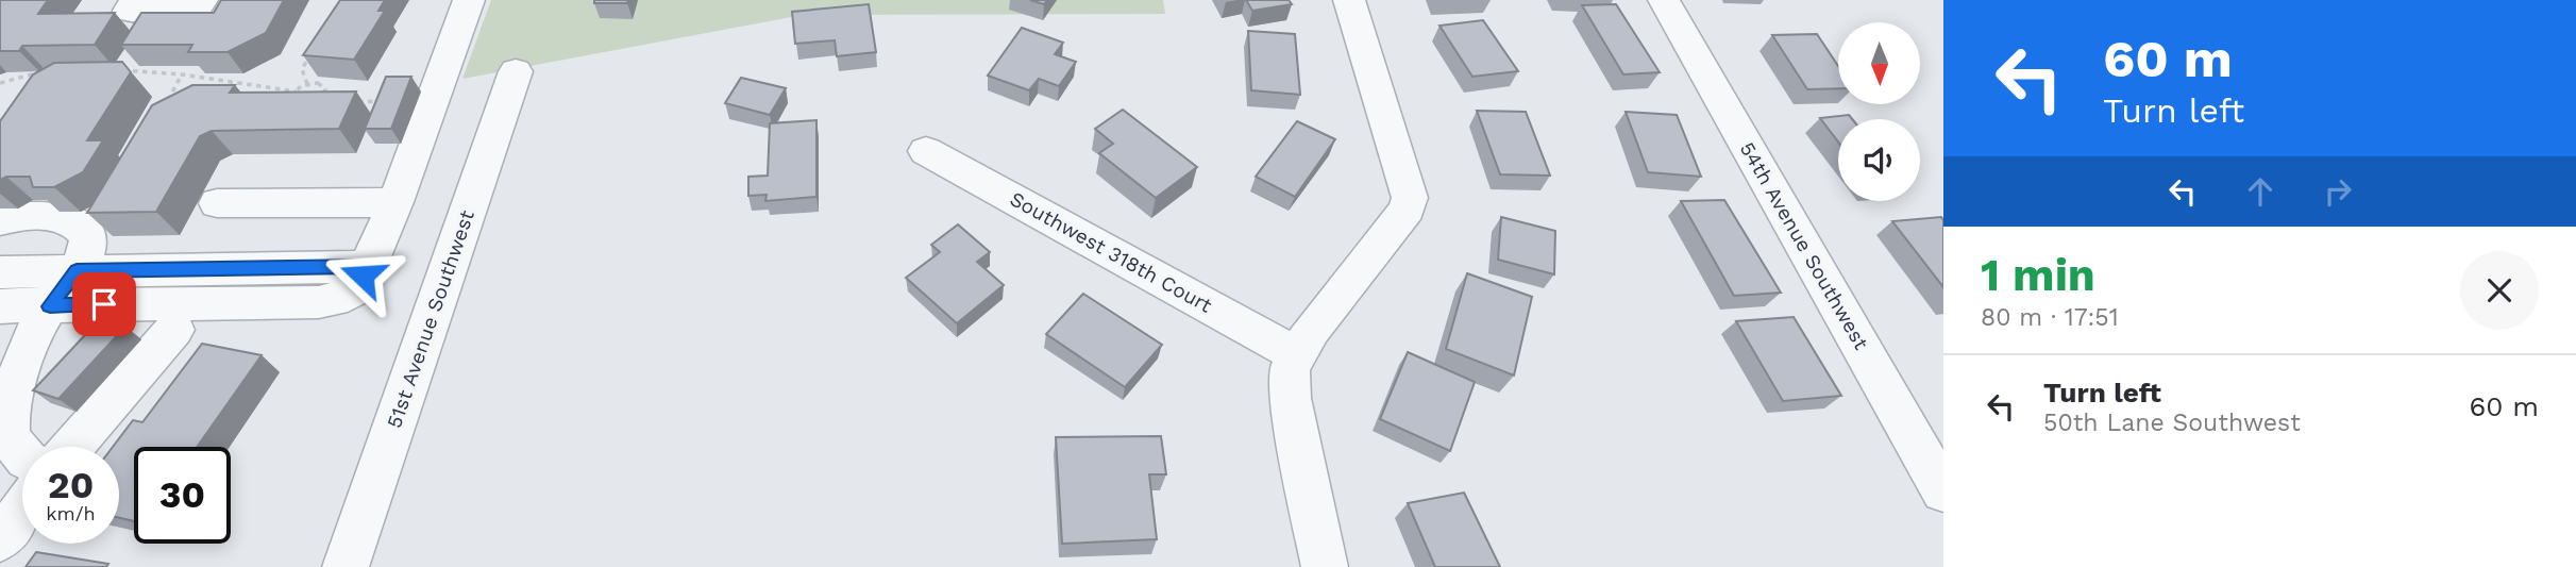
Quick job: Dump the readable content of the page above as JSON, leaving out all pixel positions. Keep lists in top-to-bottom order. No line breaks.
{"streets":{"street":["54th Avenue Southwest","Southwest 318th Court","51st Avenue Southwest"]},"north":"bottom","page":{"turn":["60 m","Turn left"],"heading":["1 min","80 m · 17:51"],"list":[{"name":"Turn left","note":"50th Lane Southwest","value":"60 m"}],"speed":"20 km/h","limit":"30"}}
